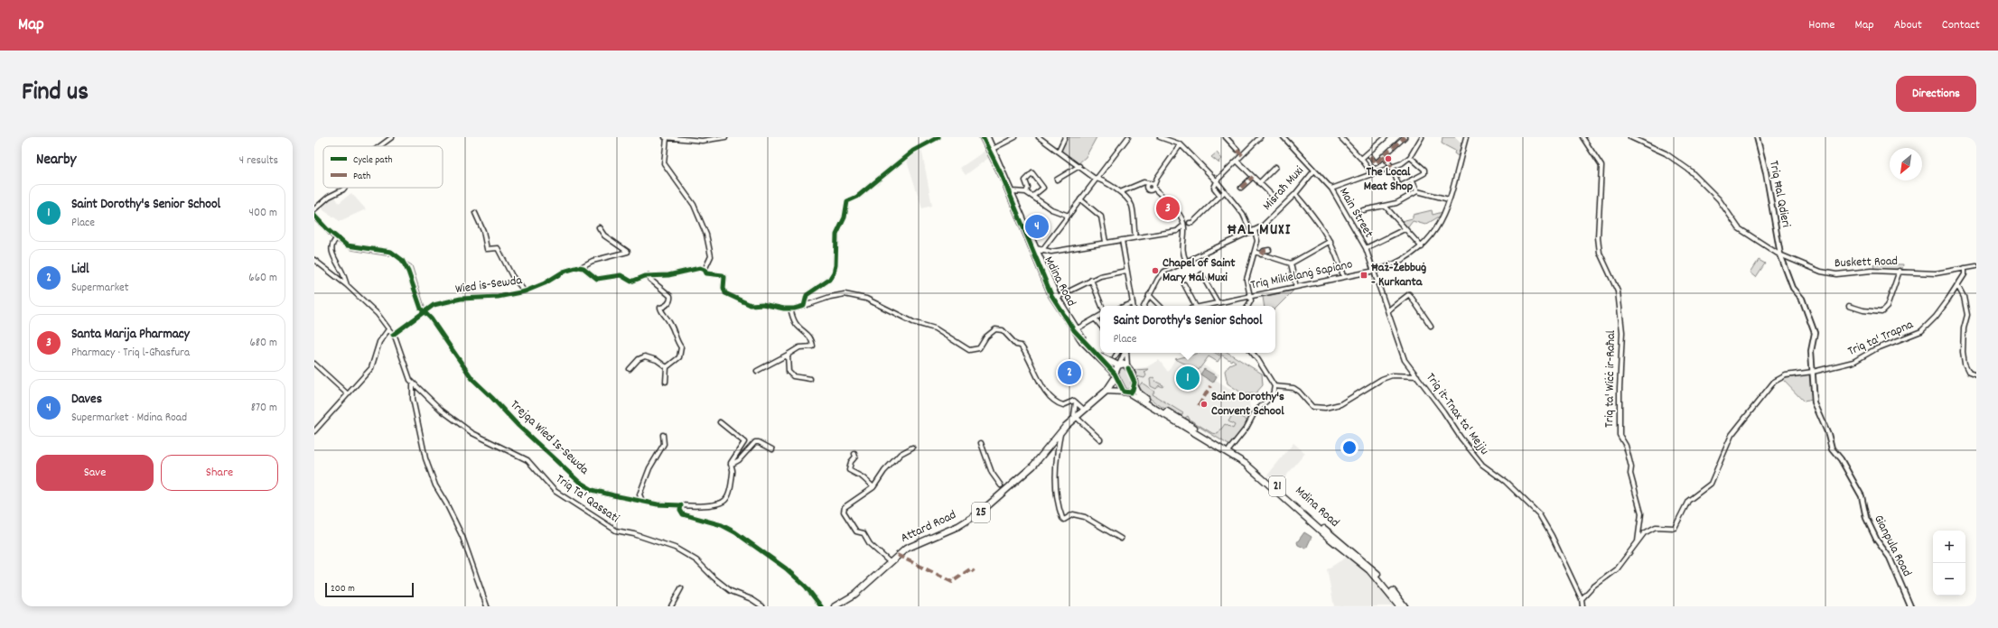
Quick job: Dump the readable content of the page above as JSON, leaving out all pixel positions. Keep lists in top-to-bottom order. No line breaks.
{"streets":{"main road":["Mdina Road","21","25","Attard Road"],"street":["Misraħ Muxi","Triq Ħal Qdieri","Main Street","Buskett Road","Triq Mikielanġ Sapiano","Wied is-Sewda","Triq ta' Trapna","Triq ta' Wiċċ ir-Raħal","Triq it-Tnax ta' Mejju","Trejqa Wied Is-Sewda","Triq Ta' Qassati","Gianpula Road"]},"crossings":[["Misraħ Muxi","Main Street"],["Triq Ħal Qdieri","Buskett Road"],["Triq Ħal Qdieri","Gianpula Road"],["Main Street","Triq Mikielanġ Sapiano"],["Main Street","Triq it-Tnax ta' Mejju"],["Buskett Road","Triq ta' Trapna"],["Buskett Road","Gianpula Road"],["Triq Mikielanġ Sapiano","Triq it-Tnax ta' Mejju"],["Mdina Road","Attard Road"],["Wied is-Sewda","Trejqa Wied Is-Sewda"],["Triq ta' Trapna","Triq ta' Wiċċ ir-Raħal"],["Triq ta' Trapna","Triq it-Tnax ta' Mejju"],["Triq ta' Trapna","Gianpula Road"]],"districts":["ĦAL MUXI"],"places":{"other":["The Local Meat Shop","Chapel of Saint Mary Ħal Muxi","Saint Dorothy's Convent School"],"transit":["Ħaż-Żebbuġ - Kurkanta"]},"legend":["Cycle path","Path"],"scale_bar":"200 m","north":"bottom left","page":{"header":"Map","nav":["Home","Map","About","Contact"],"title":"Find us","buttons":["Directions",["Save","Share"]],"heading":["Nearby","4 results"],"list":[{"mark":"1","name":"Saint Dorothy's Senior School","note":"Place","value":"400 m"},{"mark":"2","name":"Lidl","note":"Supermarket","value":"660 m"},{"mark":"3","name":"Santa Marija Pharmacy","note":"Pharmacy · Triq l-Għasfura","value":"680 m"},{"mark":"4","name":"Daves","note":"Supermarket · Mdina Road","value":"870 m"}],"pins":["3","4","2","1"],"popup":["Saint Dorothy's Senior School","Place"],"map_buttons":["+","−"],"scale":"200 m"}}
